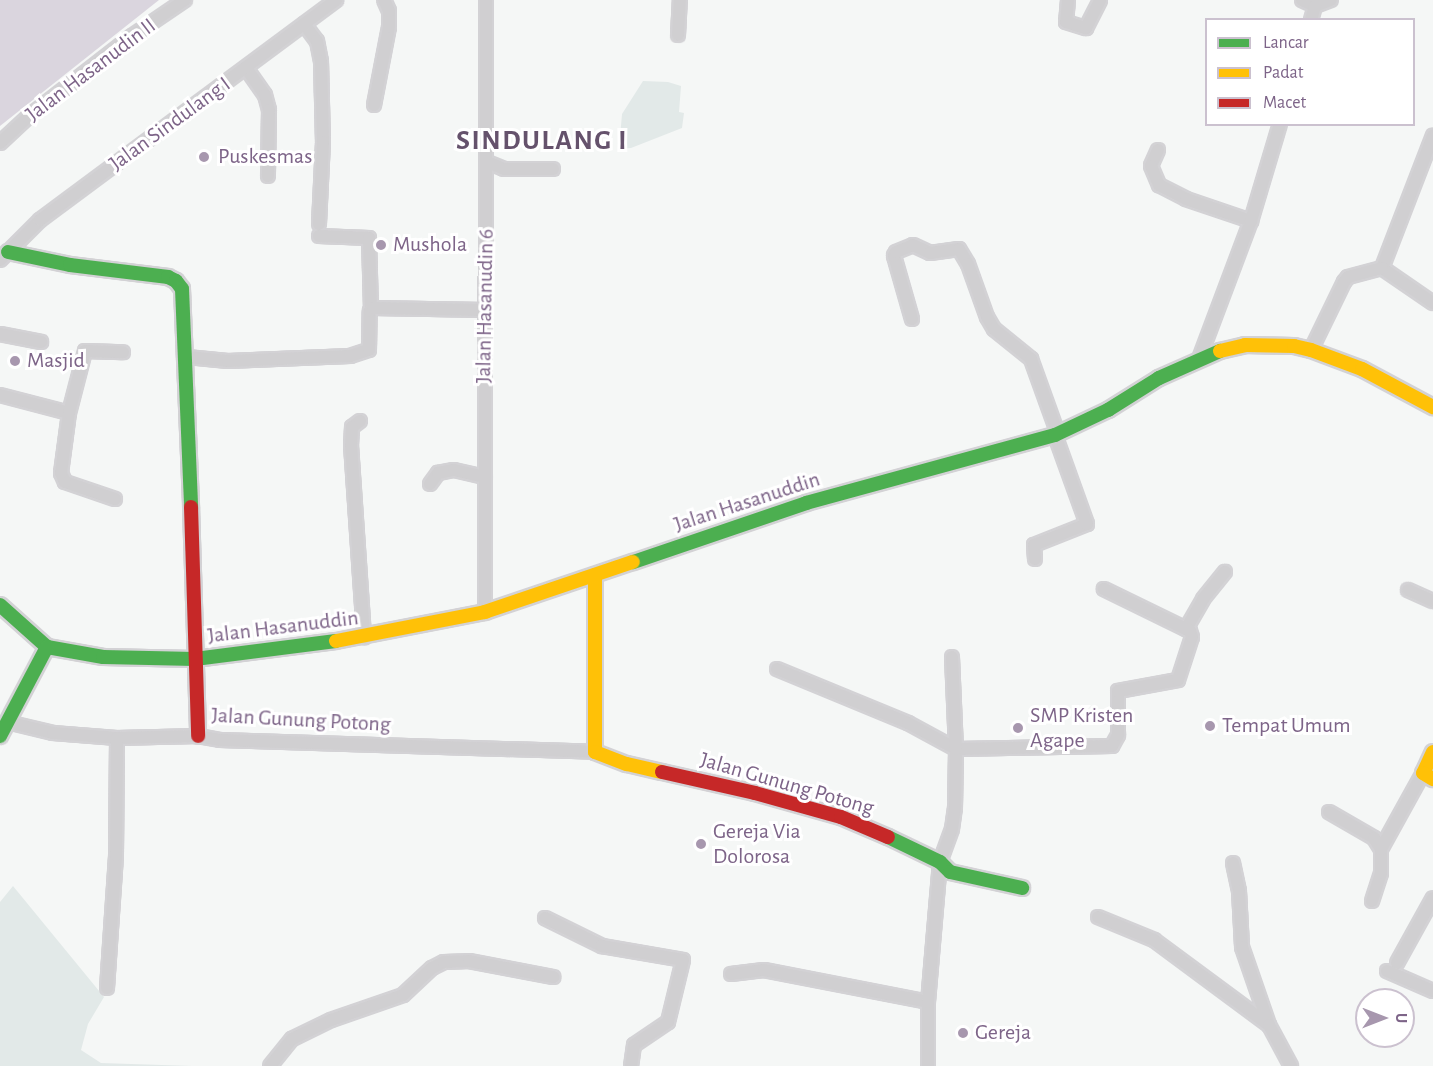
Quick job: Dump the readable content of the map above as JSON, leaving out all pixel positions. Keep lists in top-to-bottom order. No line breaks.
{"streets":{"main road":["Jalan Hasanuddin","Jalan Gunung Potong"],"street":["Jalan Hasanudin II","Jalan Sindulang I","Jalan Hasanudin 6"]},"crossings":[["Jalan Hasanudin 6","Jalan Hasanuddin"]],"districts":["SINDULANG I"],"places":["Puskesmas","Mushola","Masjid","Tempat Umum","SMP Kristen Agape","Gereja Via Dolorosa","Gereja"],"legend":["Lancar","Padat","Macet"],"north":"right"}
